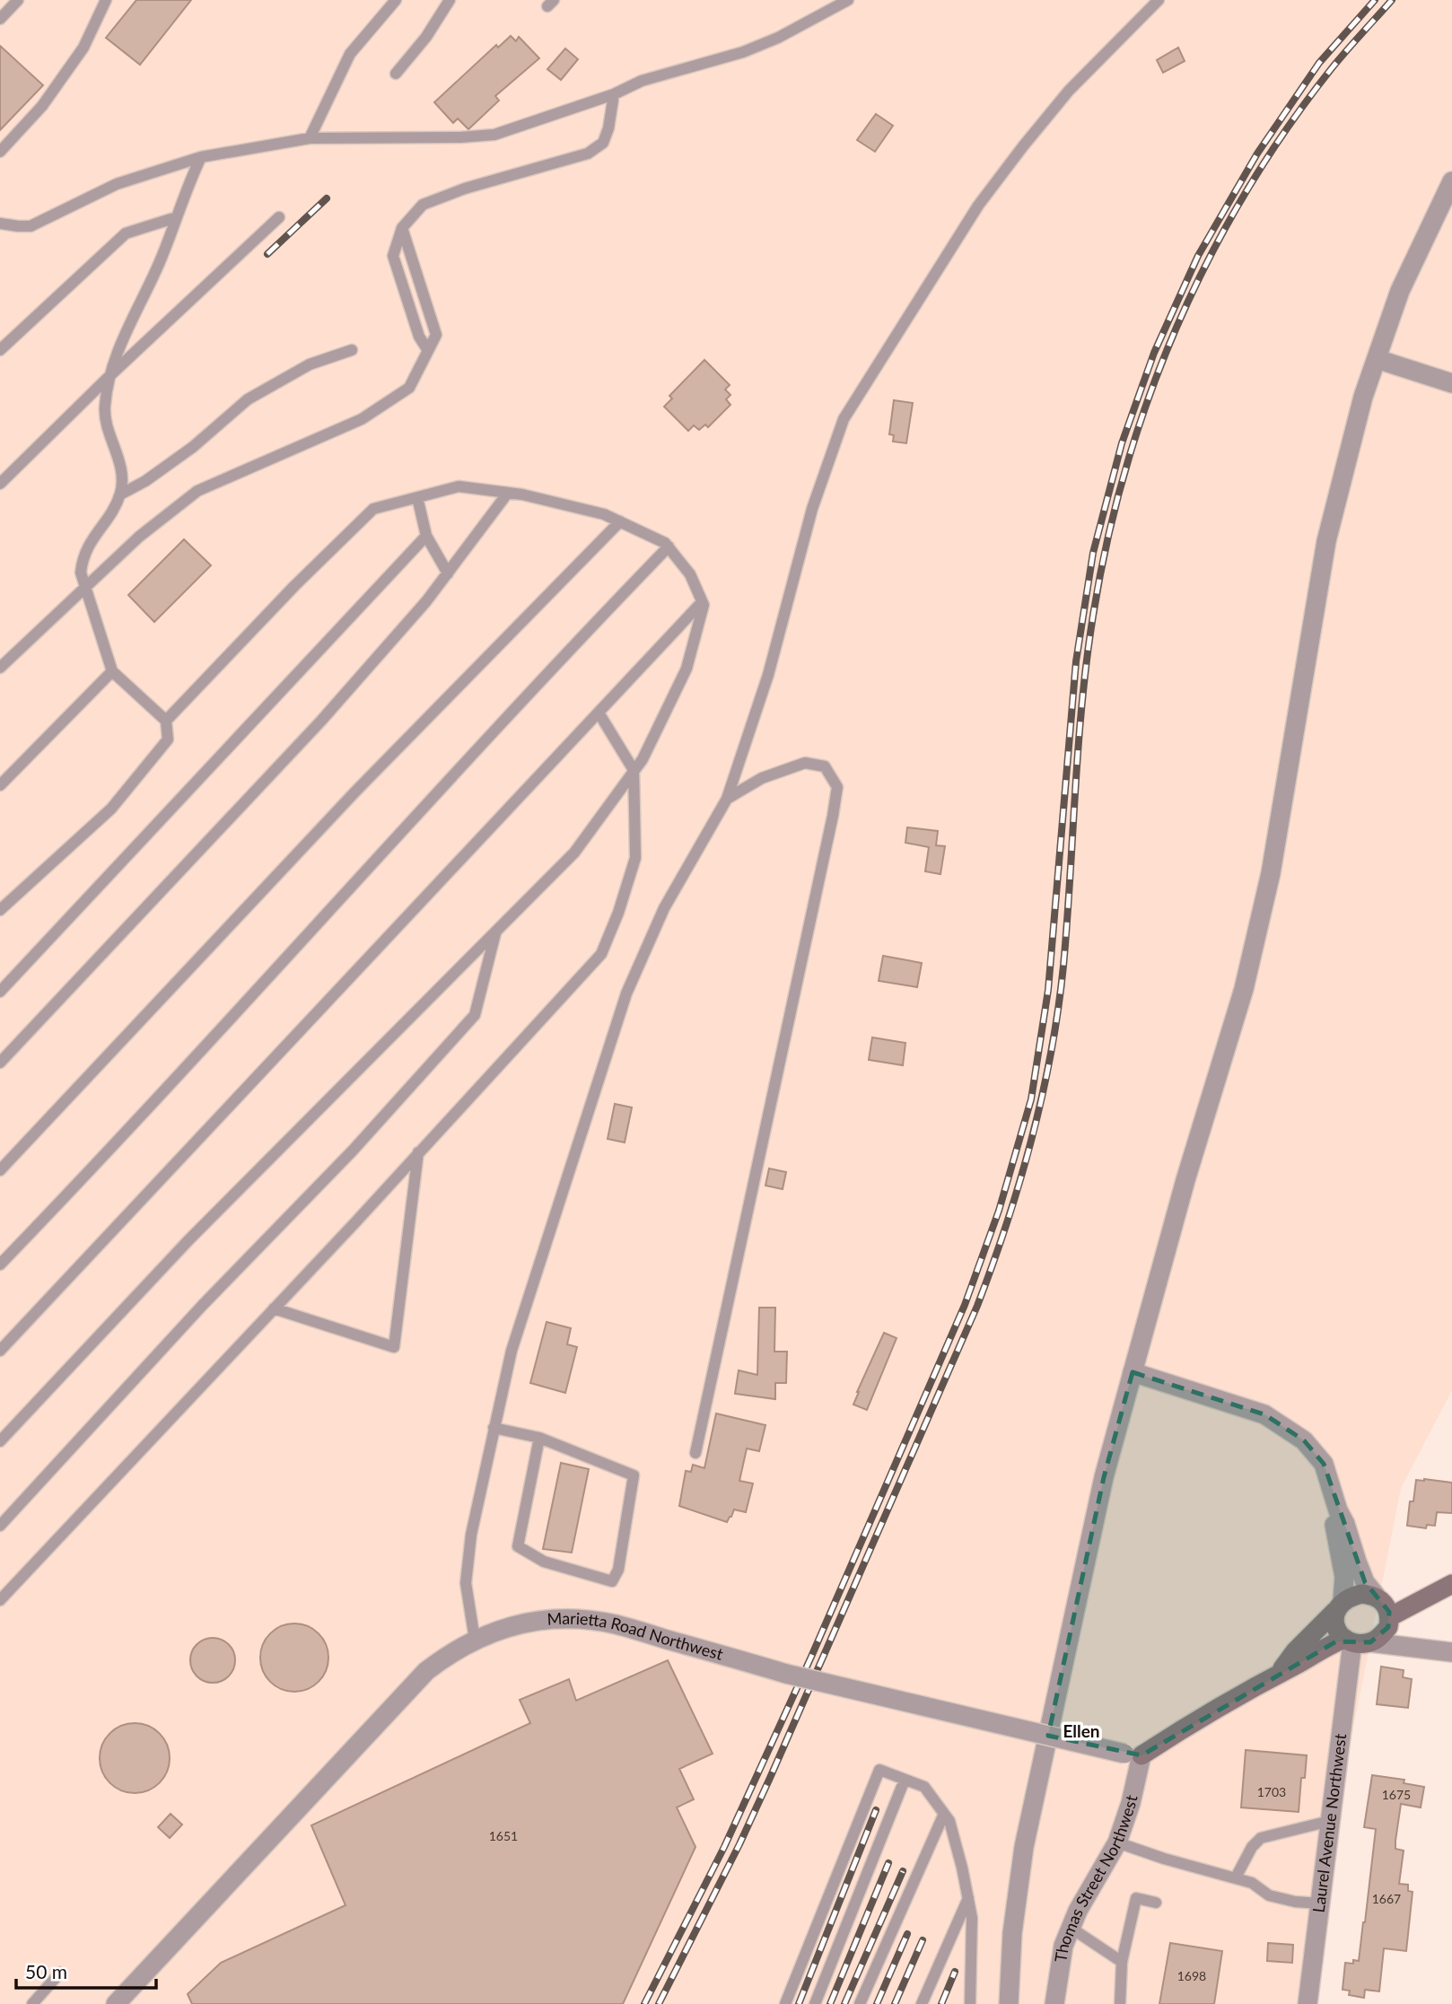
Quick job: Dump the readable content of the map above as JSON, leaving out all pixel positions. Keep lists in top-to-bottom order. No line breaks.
{"streets":{"street":["Marietta Road Northwest","Laurel Avenue Northwest","Thomas Street Northwest"]},"crossings":[["Marietta Road Northwest","Thomas Street Northwest"]],"districts":["Ellen"],"house_numbers":["1703","1675","1651","1667","1698"],"scale_bar":"50 m"}
